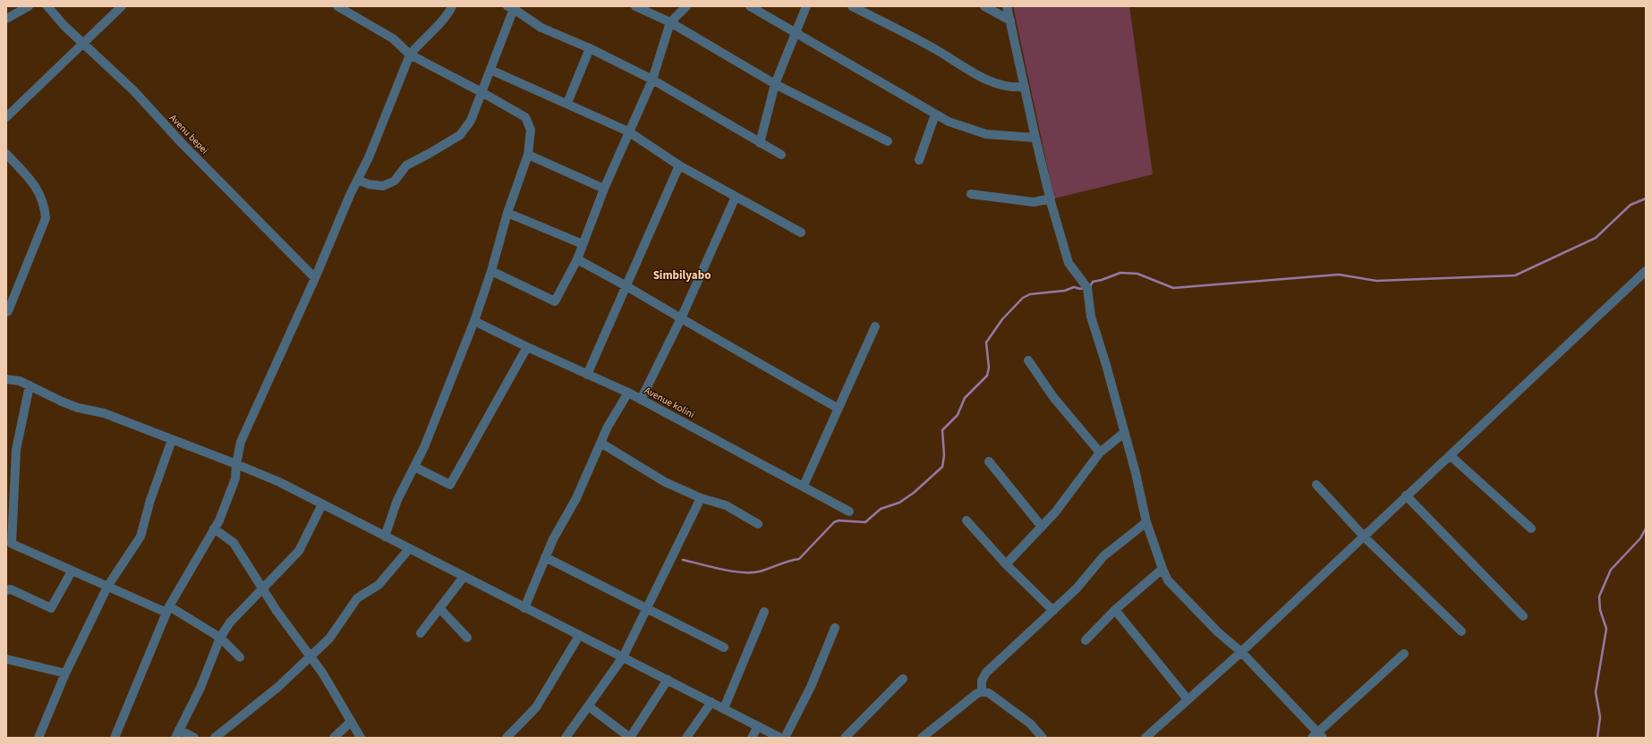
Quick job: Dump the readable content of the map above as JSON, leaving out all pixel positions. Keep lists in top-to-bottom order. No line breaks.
{"streets":{"street":["Avenu bepei","Avenue kolini"]},"districts":["Simbilyabo"]}
